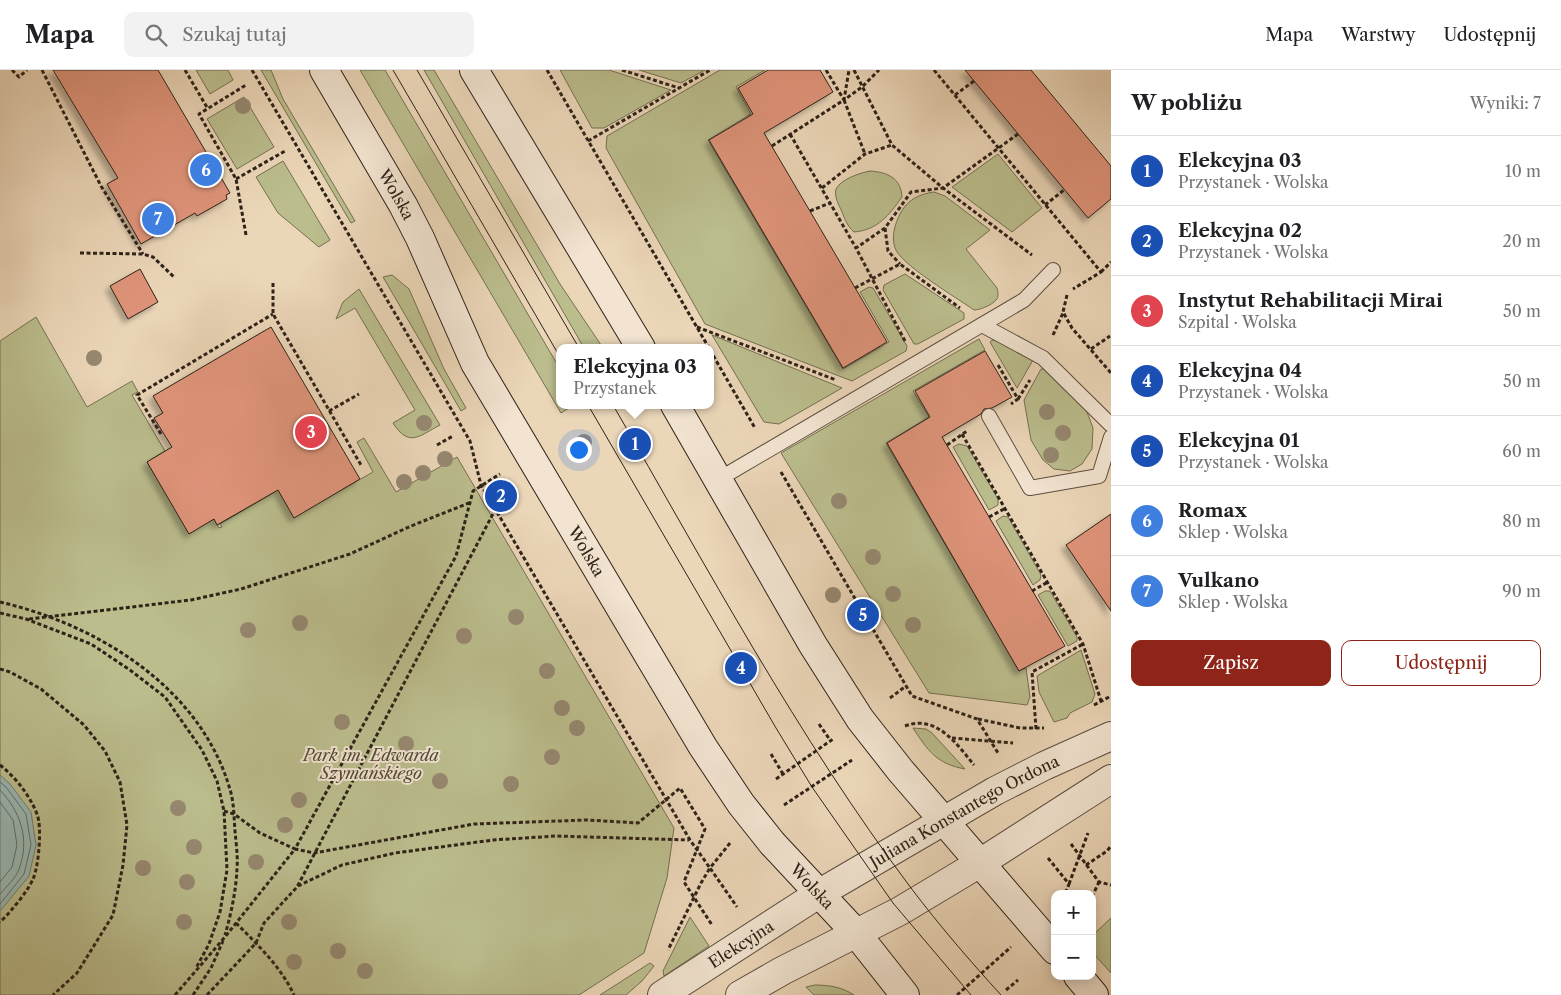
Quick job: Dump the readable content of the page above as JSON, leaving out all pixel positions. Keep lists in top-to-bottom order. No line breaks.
{"streets":{"main road":["Wolska","Juliana Konstantego Ordona","Elekcyjna"]},"crossings":[["Wolska","Juliana Konstantego Ordona"],["Wolska","Elekcyjna"],["Juliana Konstantego Ordona","Elekcyjna"]],"parks":["Park im. Edwarda Szymańskiego"],"page":{"header":"Mapa","search":"Szukaj tutaj","nav":["Mapa","Warstwy","Udostępnij"],"heading":["W pobliżu","Wyniki: 7"],"list":[{"mark":"1","name":"Elekcyjna 03","note":"Przystanek · Wolska","value":"10 m"},{"mark":"2","name":"Elekcyjna 02","note":"Przystanek · Wolska","value":"20 m"},{"mark":"3","name":"Instytut Rehabilitacji Mirai","note":"Szpital · Wolska","value":"50 m"},{"mark":"4","name":"Elekcyjna 04","note":"Przystanek · Wolska","value":"50 m"},{"mark":"5","name":"Elekcyjna 01","note":"Przystanek · Wolska","value":"60 m"},{"mark":"6","name":"Romax","note":"Sklep · Wolska","value":"80 m"},{"mark":"7","name":"Vulkano","note":"Sklep · Wolska","value":"90 m"}],"pins":["6","7","3","1","2","5","4"],"popup":["Elekcyjna 03","Przystanek"],"buttons":["Zapisz","Udostępnij"],"map_buttons":["+","−"]}}
